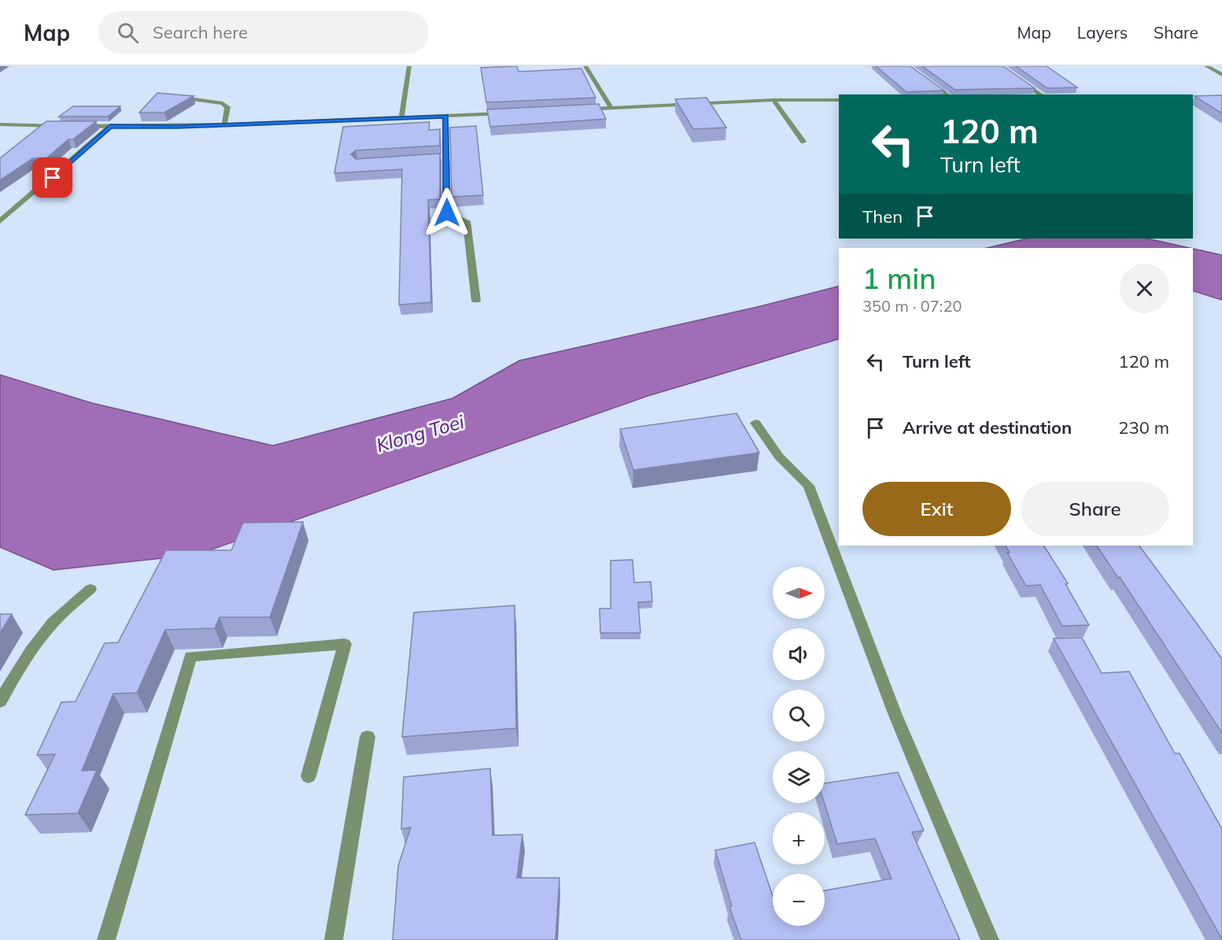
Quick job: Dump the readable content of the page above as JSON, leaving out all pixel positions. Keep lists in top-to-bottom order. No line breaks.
{"water":["Klong Toei"],"north":"right","page":{"header":"Map","search":"Search here","nav":["Map","Layers","Share"],"turn":["120 m","Turn left"],"then":"Then","heading":["1 min","350 m · 07:20"],"list":[{"name":"Turn left","value":"120 m"},{"name":"Arrive at destination","value":"230 m"}],"buttons":["Exit","Share"],"map_buttons":["+","−"]}}
